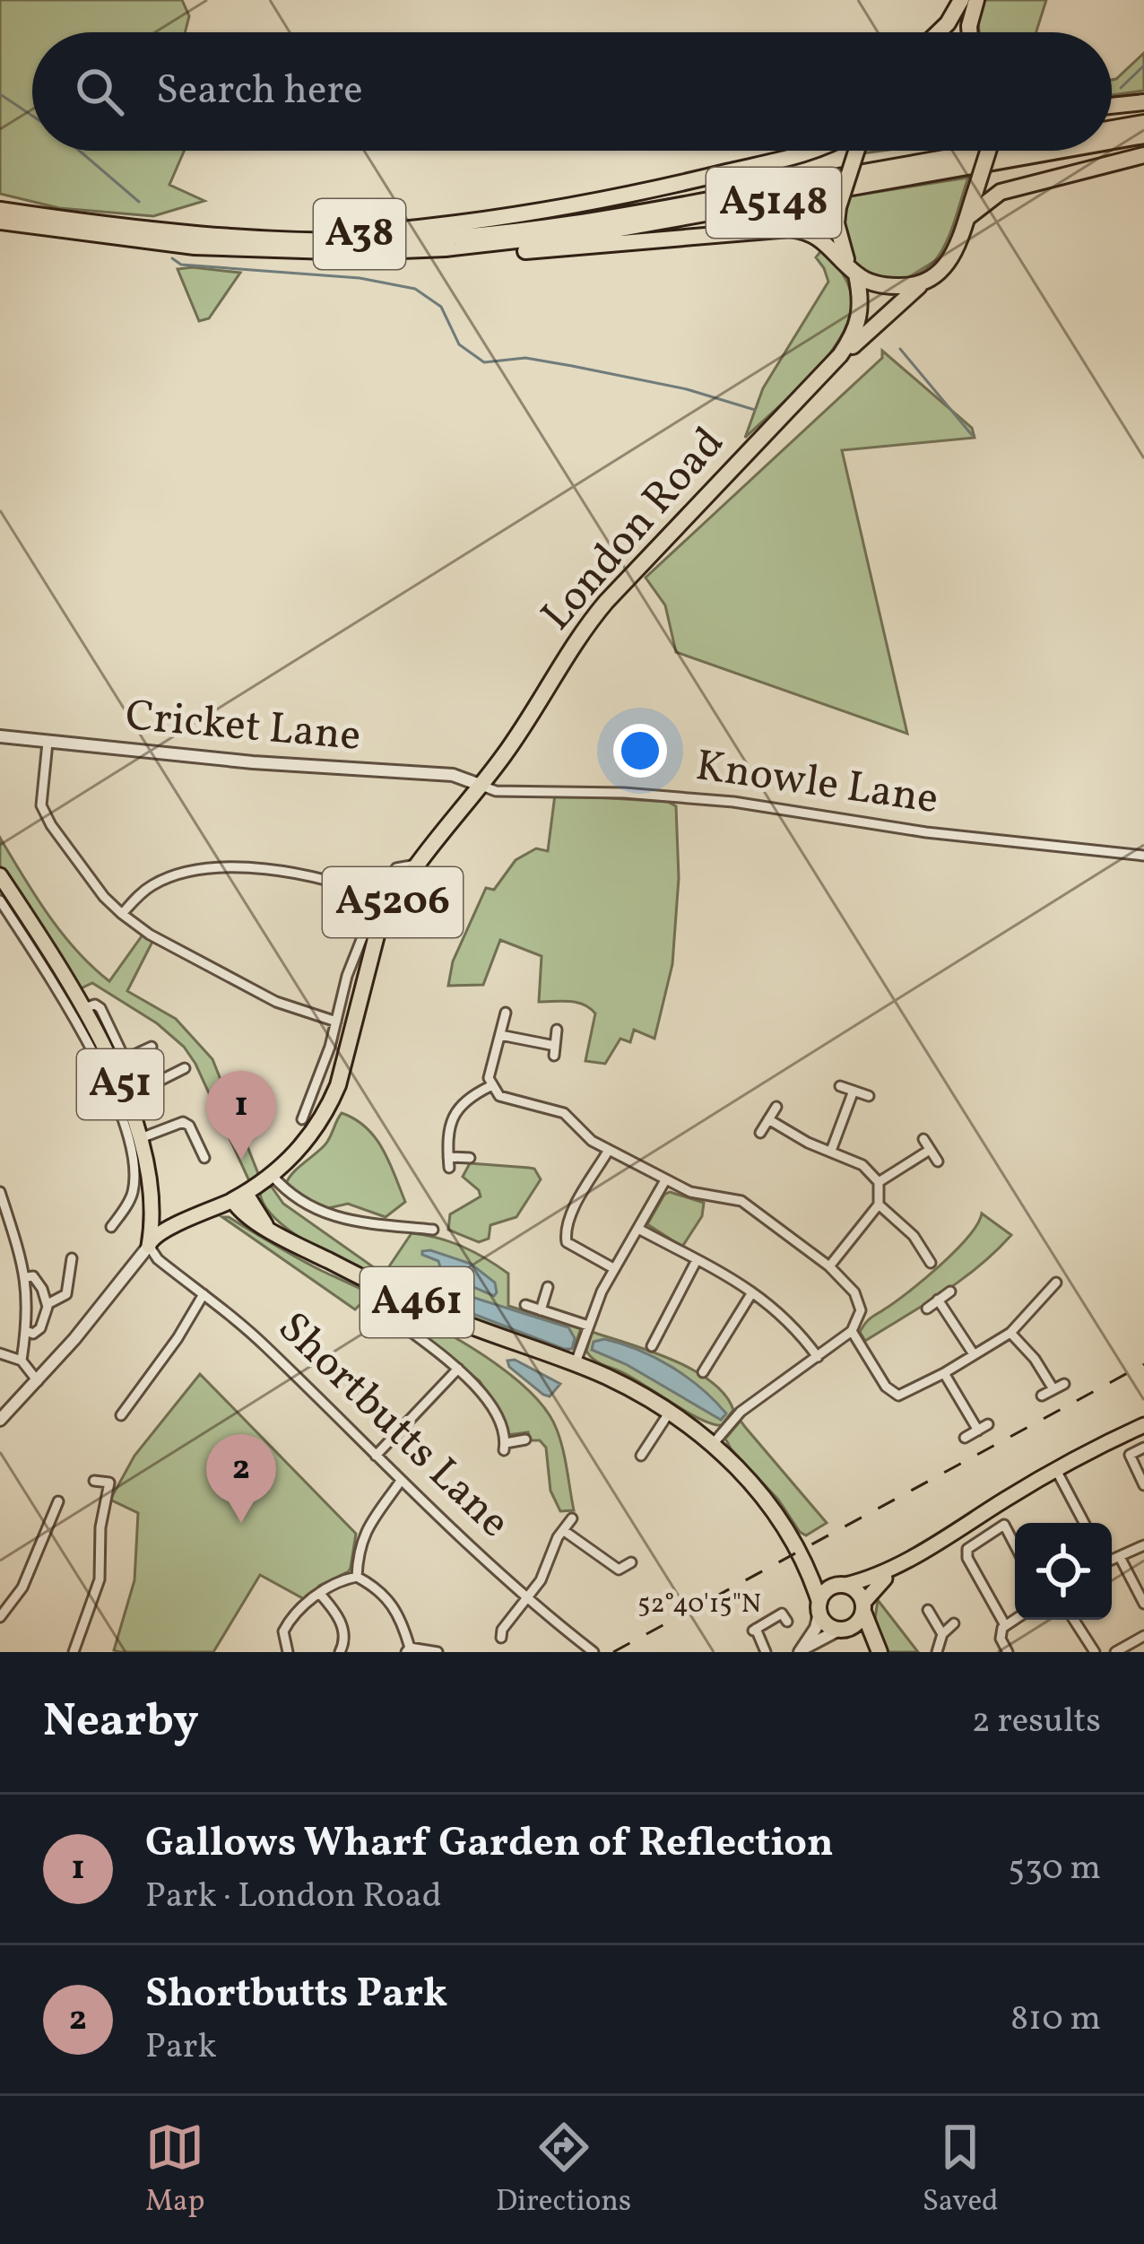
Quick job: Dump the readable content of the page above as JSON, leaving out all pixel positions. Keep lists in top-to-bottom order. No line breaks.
{"streets":{"highway":["A5148","A38","London Road","A5206","A461"],"main road":["A51"],"street":["Cricket Lane","Knowle Lane","Shortbutts Lane"]},"crossings":[["A5148","A38"],["A38","London Road"],["London Road","Cricket Lane"],["London Road","Knowle Lane"],["London Road","A51"],["London Road","A461"],["London Road","Shortbutts Lane"],["Cricket Lane","Knowle Lane"],["A51","Shortbutts Lane"]],"page":{"search":"Search here","pins":["1","2"],"heading":["Nearby","2 results"],"list":[{"mark":"1","name":"Gallows Wharf Garden of Reflection","note":"Park · London Road","value":"530 m"},{"mark":"2","name":"Shortbutts Park","note":"Park","value":"810 m"}],"nav":["Map","Directions","Saved"]},"coordinates":["52°40'15\"N"]}
